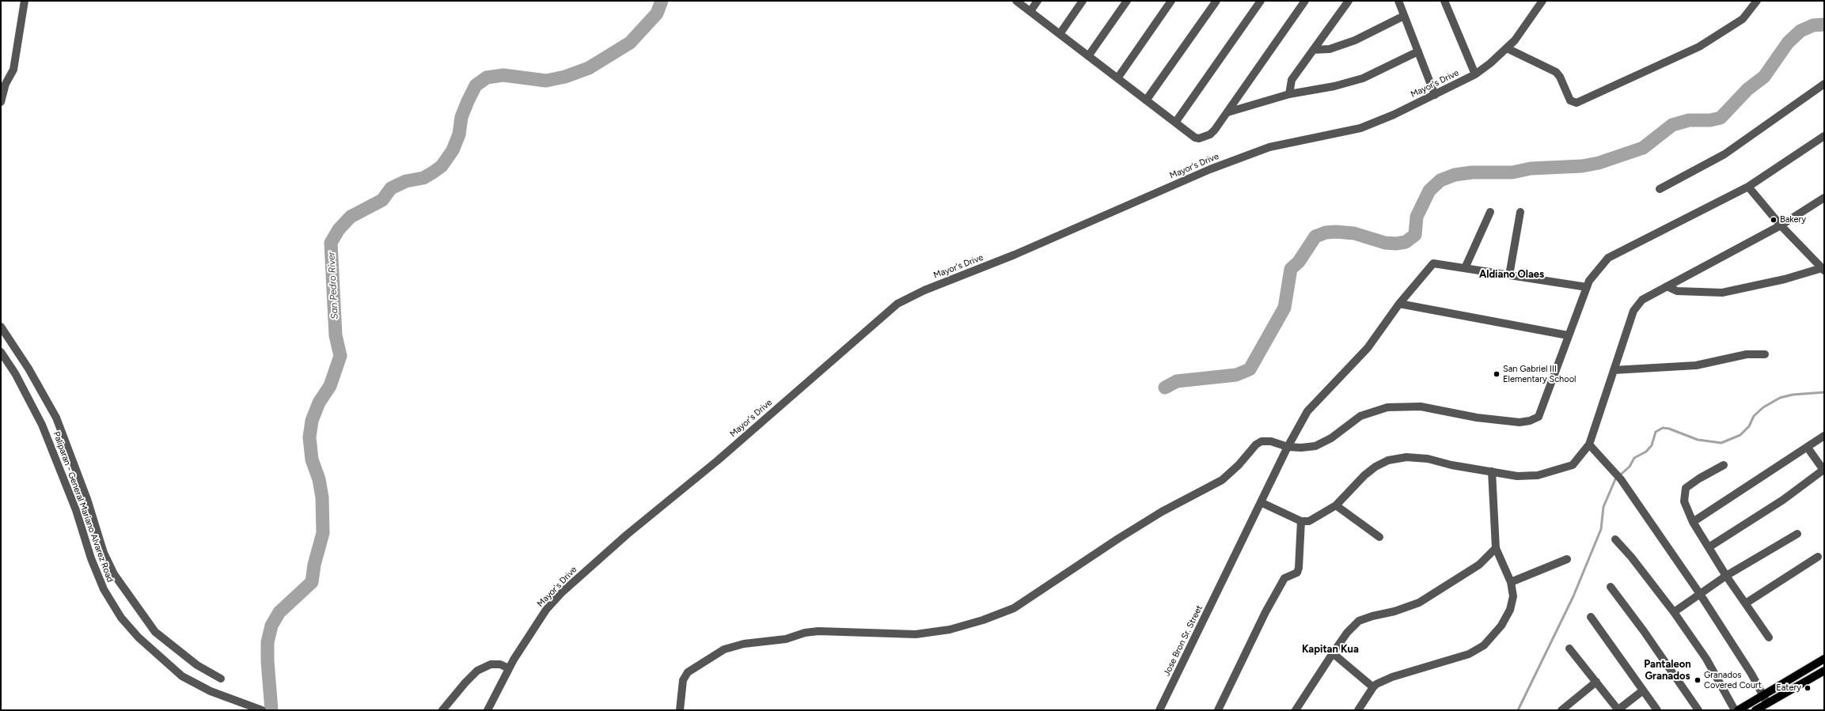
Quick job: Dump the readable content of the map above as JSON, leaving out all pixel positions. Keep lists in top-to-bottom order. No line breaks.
{"streets":{"street":["Mayor's Drive","Paliparan - General Mariano Alvarez Road","Jose Bron Sr. Street"]},"districts":["Aldiano Olaes","Kapitan Kua","Pantaleon Granados"],"water":["San Pedro River"],"places":["Bakery","San Gabriel III Elementary School","Granados Covered Court","Eatery"]}
